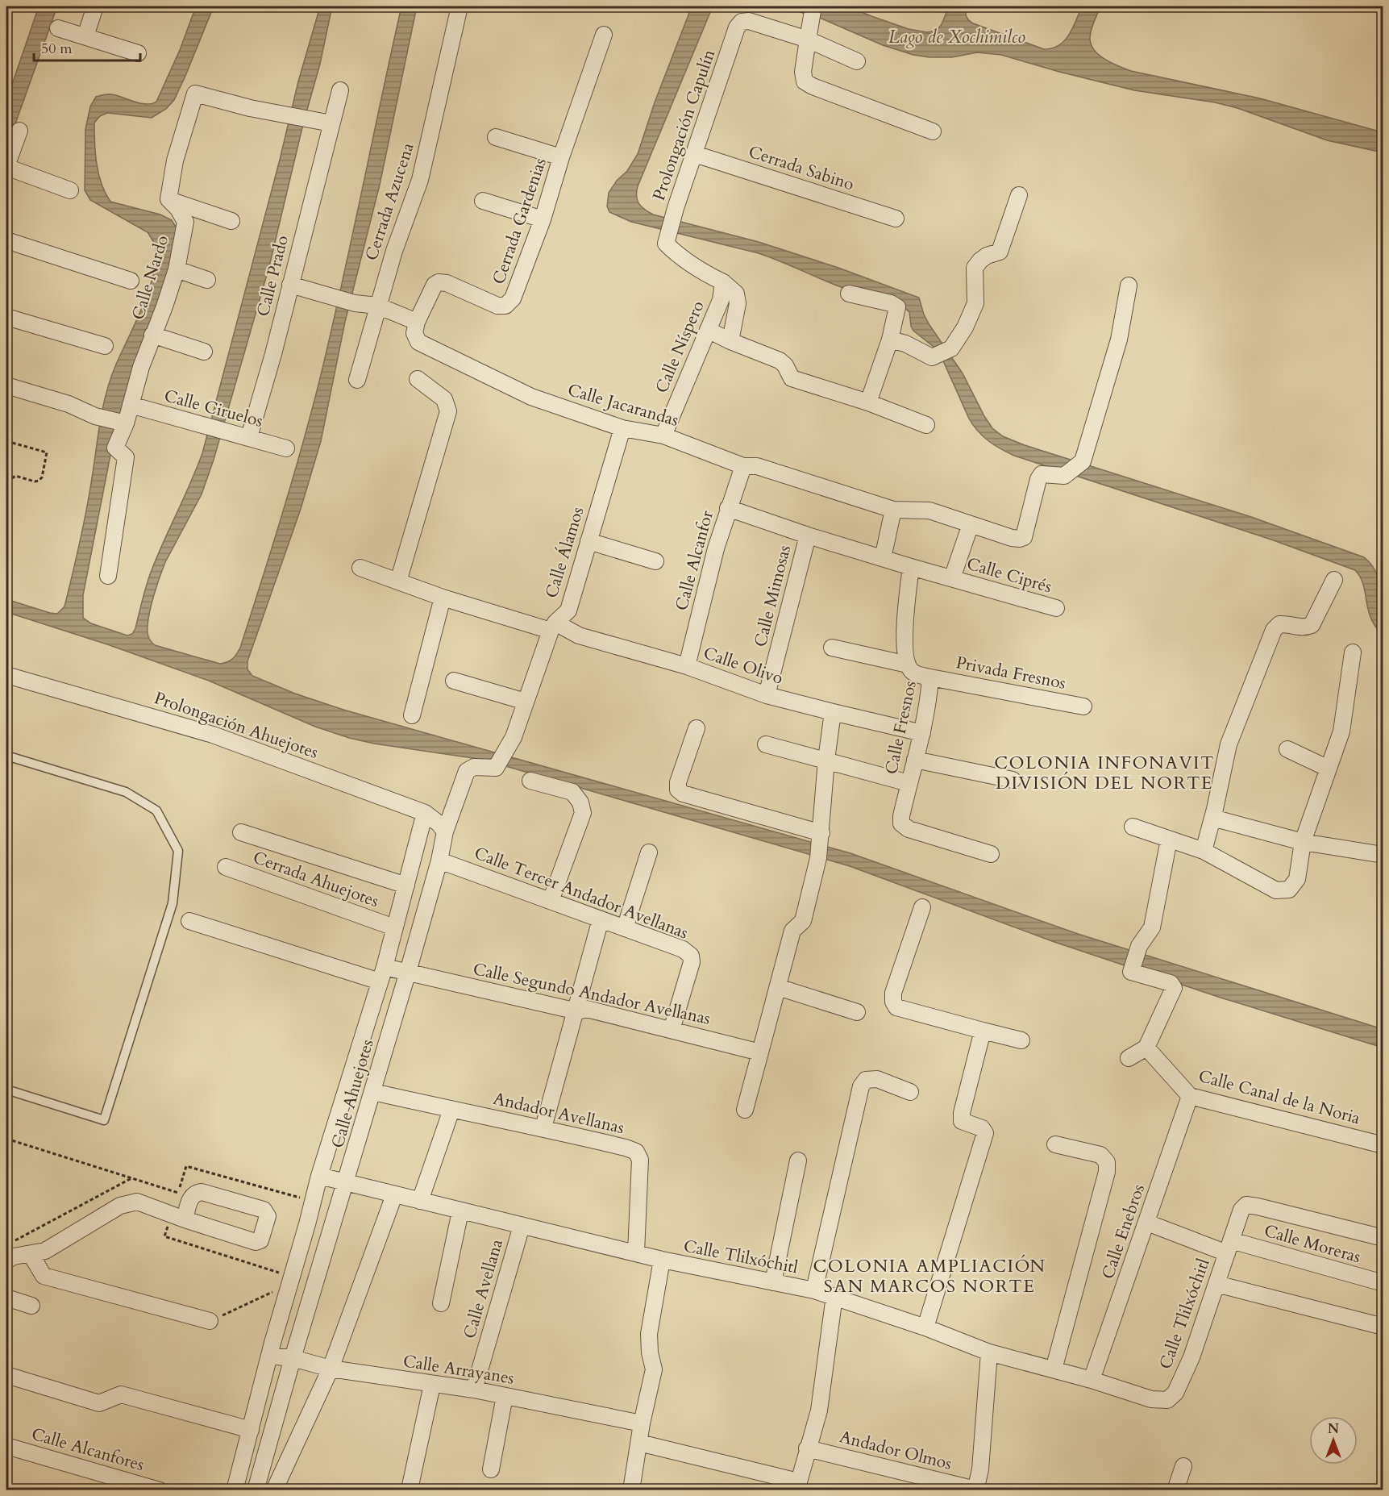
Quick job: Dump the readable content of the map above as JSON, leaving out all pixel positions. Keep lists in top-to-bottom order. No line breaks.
{"streets":{"street":["Prolongación Capulín","Cerrada Sabino","Cerrada Azucena","Cerrada Gardenias","Calle Prado","Calle Nardo","Calle Níspero","Calle Jacarandas","Calle Ciruelos","Calle Álamos","Calle Alcanfor","Calle Ciprés","Calle Mimosas","Calle Olivo","Privada Fresnos","Prolongación Ahuejotes","Calle Fresnos","Cerrada Ahuejotes","Calle Tercer Andador Avellanas","Calle Segundo Andador Avellanas","Calle Ahuejotes","Calle Canal de la Noria","Andador Avellanas","Calle Enebros","Calle Moreras","Calle Tlilxóchitl","Calle Avellana","Calle Arrayanes","Calle Alcanfores","Andador Olmos"]},"crossings":[["Prolongación Capulín","Cerrada Sabino"],["Prolongación Capulín","Calle Níspero"],["Cerrada Gardenias","Calle Jacarandas"],["Calle Prado","Calle Ciruelos"],["Calle Nardo","Calle Ciruelos"],["Calle Níspero","Calle Jacarandas"],["Calle Jacarandas","Calle Álamos"],["Calle Jacarandas","Calle Alcanfor"],["Calle Jacarandas","Calle Ciprés"],["Calle Álamos","Calle Olivo"],["Calle Álamos","Calle Ahuejotes"],["Calle Alcanfor","Calle Mimosas"],["Calle Alcanfor","Calle Olivo"],["Calle Ciprés","Calle Mimosas"],["Calle Ciprés","Calle Fresnos"],["Calle Mimosas","Calle Olivo"],["Calle Olivo","Calle Fresnos"],["Privada Fresnos","Calle Fresnos"],["Prolongación Ahuejotes","Calle Ahuejotes"],["Cerrada Ahuejotes","Calle Ahuejotes"],["Calle Tercer Andador Avellanas","Calle Segundo Andador Avellanas"],["Calle Tercer Andador Avellanas","Calle Ahuejotes"],["Calle Segundo Andador Avellanas","Calle Ahuejotes"],["Calle Ahuejotes","Andador Avellanas"],["Calle Ahuejotes","Calle Tlilxóchitl"],["Calle Ahuejotes","Calle Arrayanes"],["Calle Canal de la Noria","Calle Enebros"],["Andador Avellanas","Calle Tlilxóchitl"],["Calle Enebros","Calle Moreras"],["Calle Enebros","Calle Tlilxóchitl"],["Calle Moreras","Calle Tlilxóchitl"],["Calle Tlilxóchitl","Calle Avellana"],["Calle Avellana","Calle Arrayanes"]],"districts":["COLONIA INFONAVIT DIVISIÓN DEL NORTE","COLONIA AMPLIACIÓN SAN MARCOS NORTE"],"water":["Lago de Xochimilco"],"scale_bar":"50 m","north":"top"}
